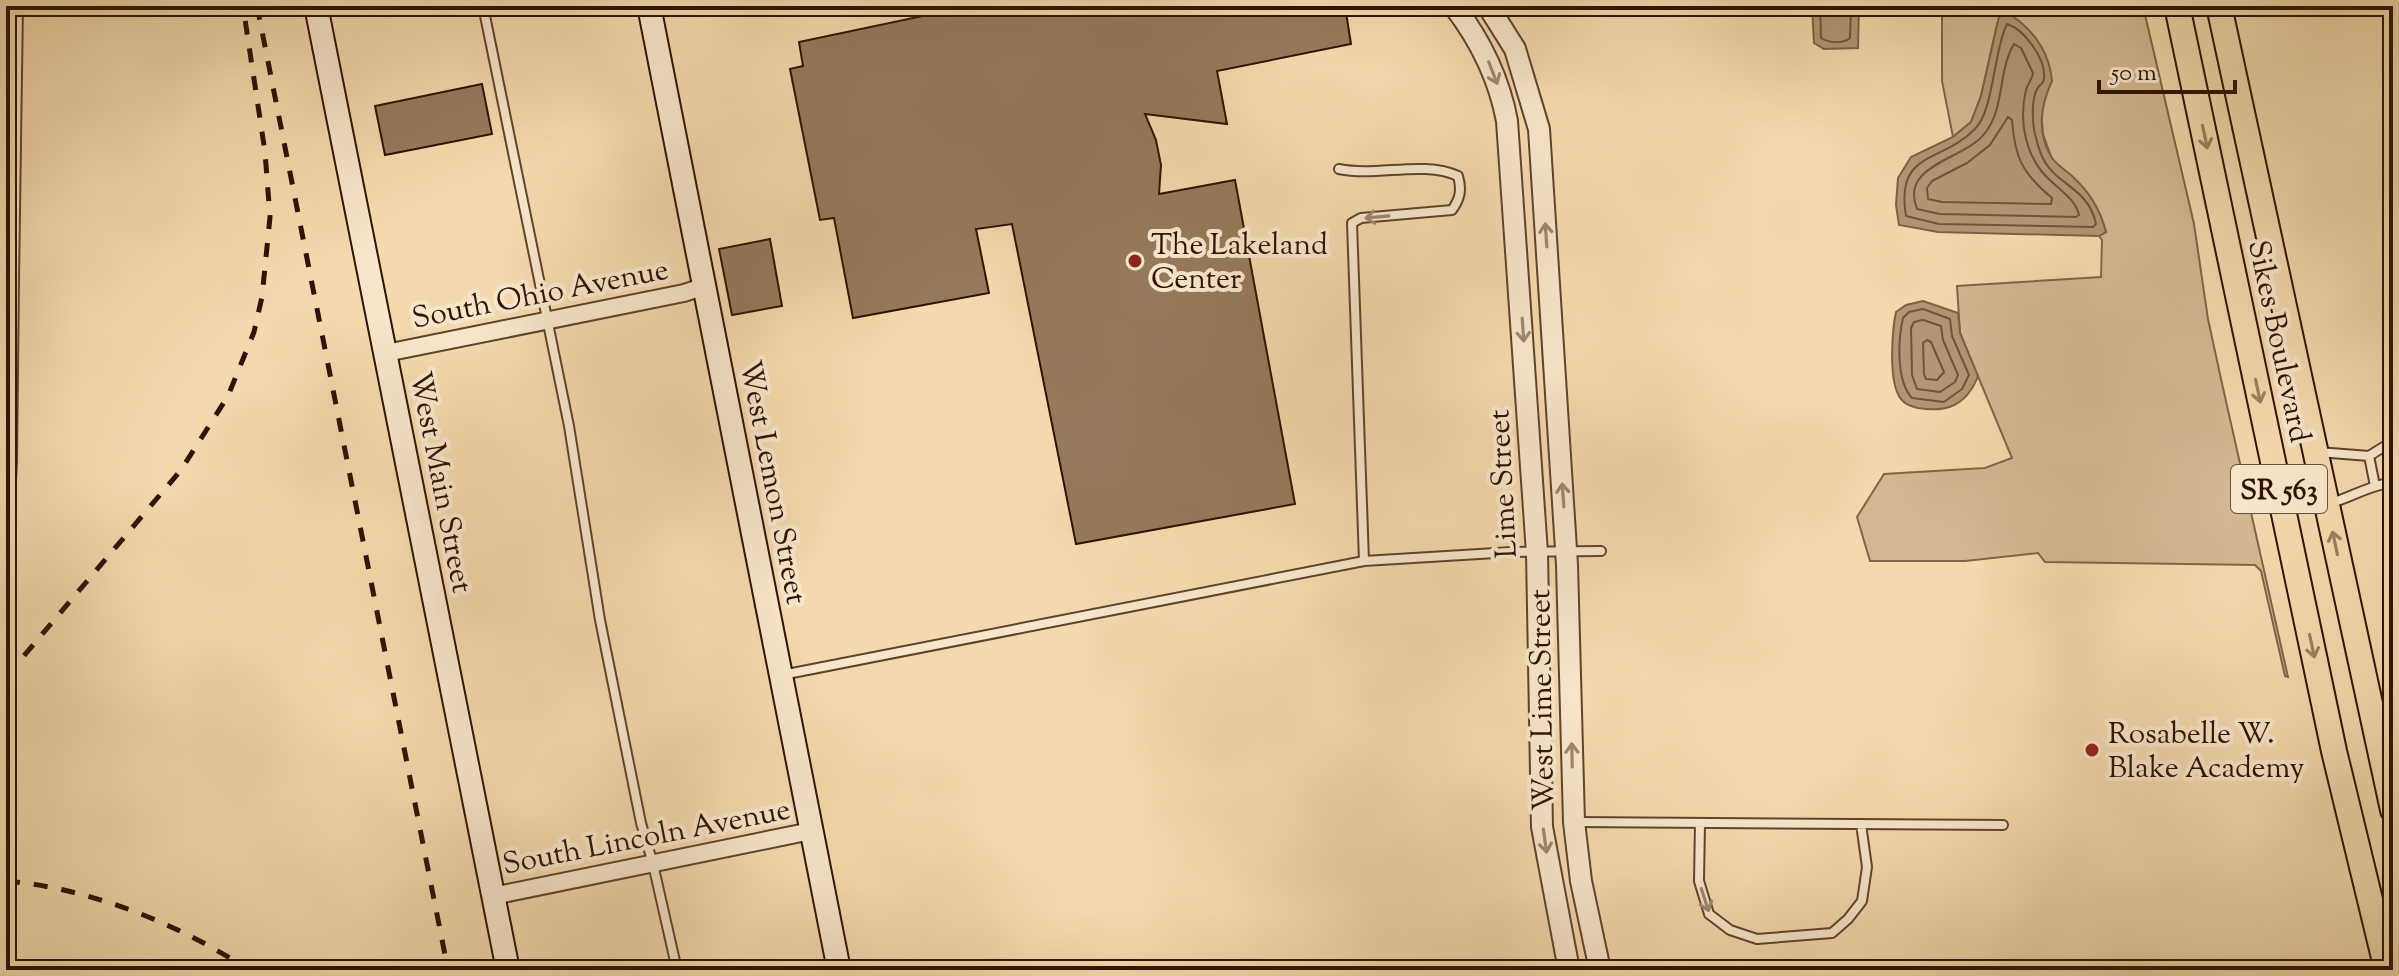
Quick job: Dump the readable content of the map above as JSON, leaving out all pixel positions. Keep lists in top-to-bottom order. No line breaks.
{"streets":{"main road":["Sikes Boulevard","West Main Street","West Lemon Street","SR 563"],"street":["South Ohio Avenue","Lime Street","West Lime Street","South Lincoln Avenue"]},"crossings":[["South Ohio Avenue","West Main Street"],["South Ohio Avenue","West Lemon Street"],["West Main Street","South Lincoln Avenue"],["West Lemon Street","South Lincoln Avenue"]],"one_way":["Lime Street","West Lime Street"],"places":["The Lakeland Center","Rosabelle W. Blake Academy"],"scale_bar":"50 m"}
